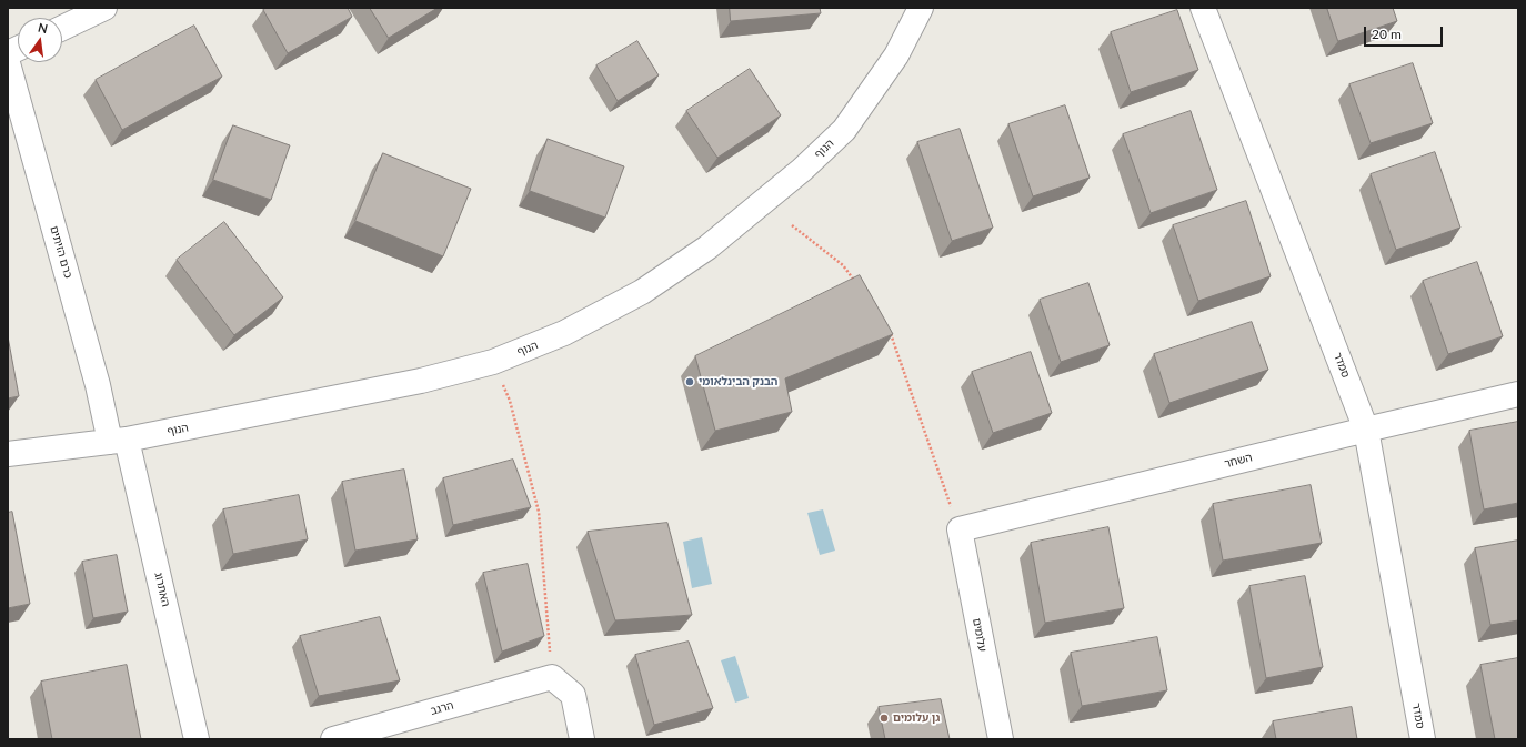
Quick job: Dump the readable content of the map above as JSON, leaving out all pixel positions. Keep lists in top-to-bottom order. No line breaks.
{"streets":{"street":["הנוף","כרם הזיתים","סמדר","השחר","האתרוג","עלומים","הרגב"]},"crossings":[["הנוף","כרם הזיתים"],["הנוף","האתרוג"],["כרם הזיתים","האתרוג"],["סמדר","השחר"],["השחר","עלומים"]],"places":["הבנק הבינלאומי","גן עלומים"],"scale_bar":"20 m","north":"top"}
